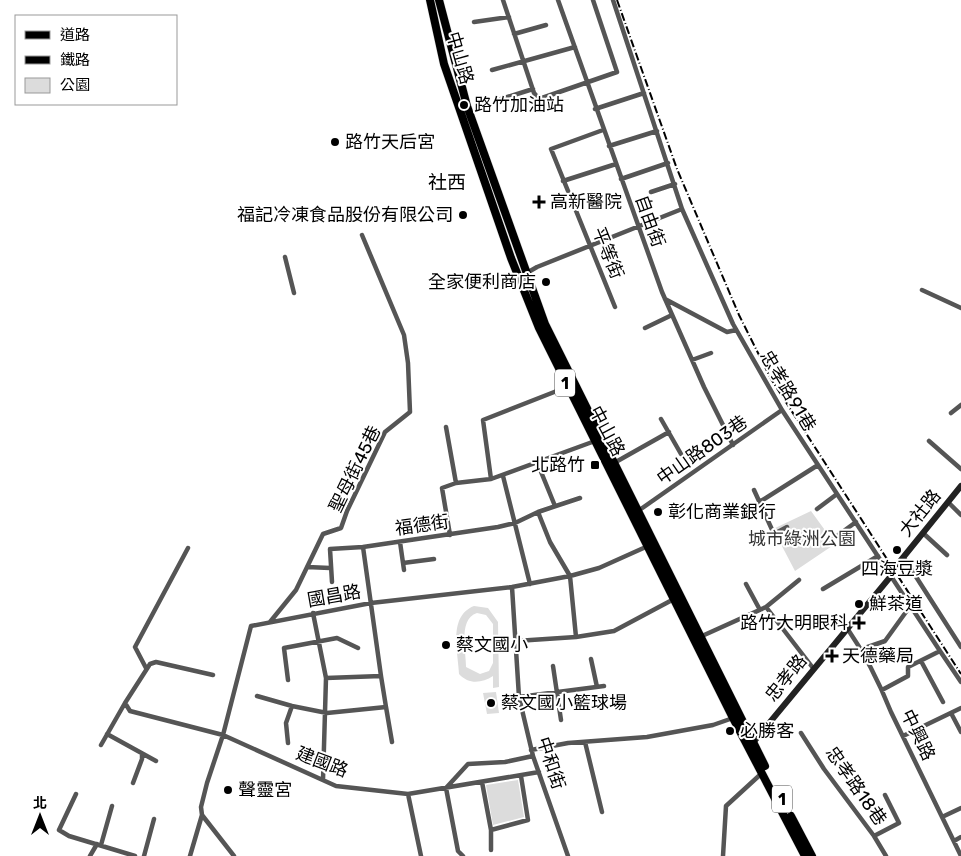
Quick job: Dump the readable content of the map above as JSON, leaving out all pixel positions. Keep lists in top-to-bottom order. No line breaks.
{"streets":{"main road":["中山路","1"],"street":["自由街","平等街","忠孝路91巷","中山路803巷","聖母街45巷","大社路","福德街","國昌路","忠孝路","中興路","建國路","中和街","忠孝路18巷"]},"crossings":[["中山路","中山路803巷"],["中山路","國昌路"],["中山路","忠孝路"],["自由街","平等街"],["自由街","中山路803巷"],["忠孝路91巷","中山路803巷"],["忠孝路91巷","忠孝路"],["大社路","忠孝路"],["國昌路","建國路"],["國昌路","中和街"],["忠孝路","中興路"],["建國路","中和街"]],"districts":["社西"],"parks":["城市綠洲公園"],"places":{"other":["路竹加油站","路竹天后宮","福記冷凍食品股份有限公司","全家便利商店","彰化商業銀行","四海豆漿","鮮茶道","蔡文國小","蔡文國小籃球場","必勝客","聲靈宮"],"health":["高新醫院","路竹大明眼科","天德藥局"],"transit":["北路竹"]},"legend":["道路","鐵路","公園"],"north":"top"}
